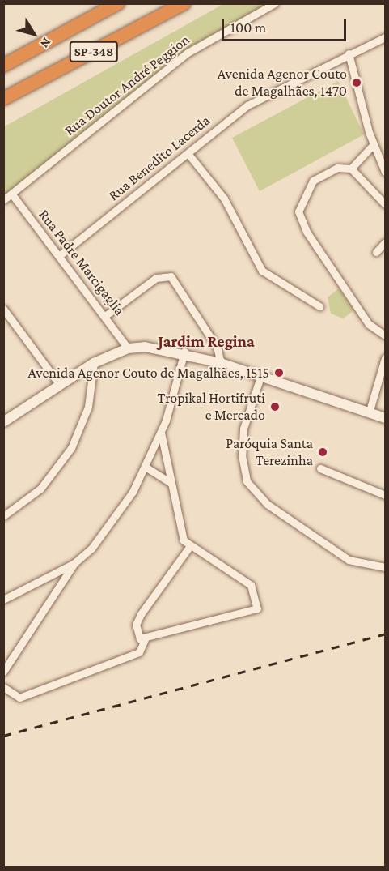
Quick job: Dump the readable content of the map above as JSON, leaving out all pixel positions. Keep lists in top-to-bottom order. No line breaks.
{"streets":{"highway":["SP-348"],"street":["Rua Doutor André Peggion","Rua Benedito Lacerda","Rua Padre Marcigaglia"]},"crossings":[["Rua Doutor André Peggion","Rua Padre Marcigaglia"],["Rua Benedito Lacerda","Rua Padre Marcigaglia"]],"districts":["Jardim Regina"],"places":["Avenida Agenor Couto de Magalhães, 1470","Avenida Agenor Couto de Magalhães, 1515","Tropikal Hortifruti e Mercado","Paróquia Santa Terezinha"],"scale_bar":"100 m","north":"bottom right"}
